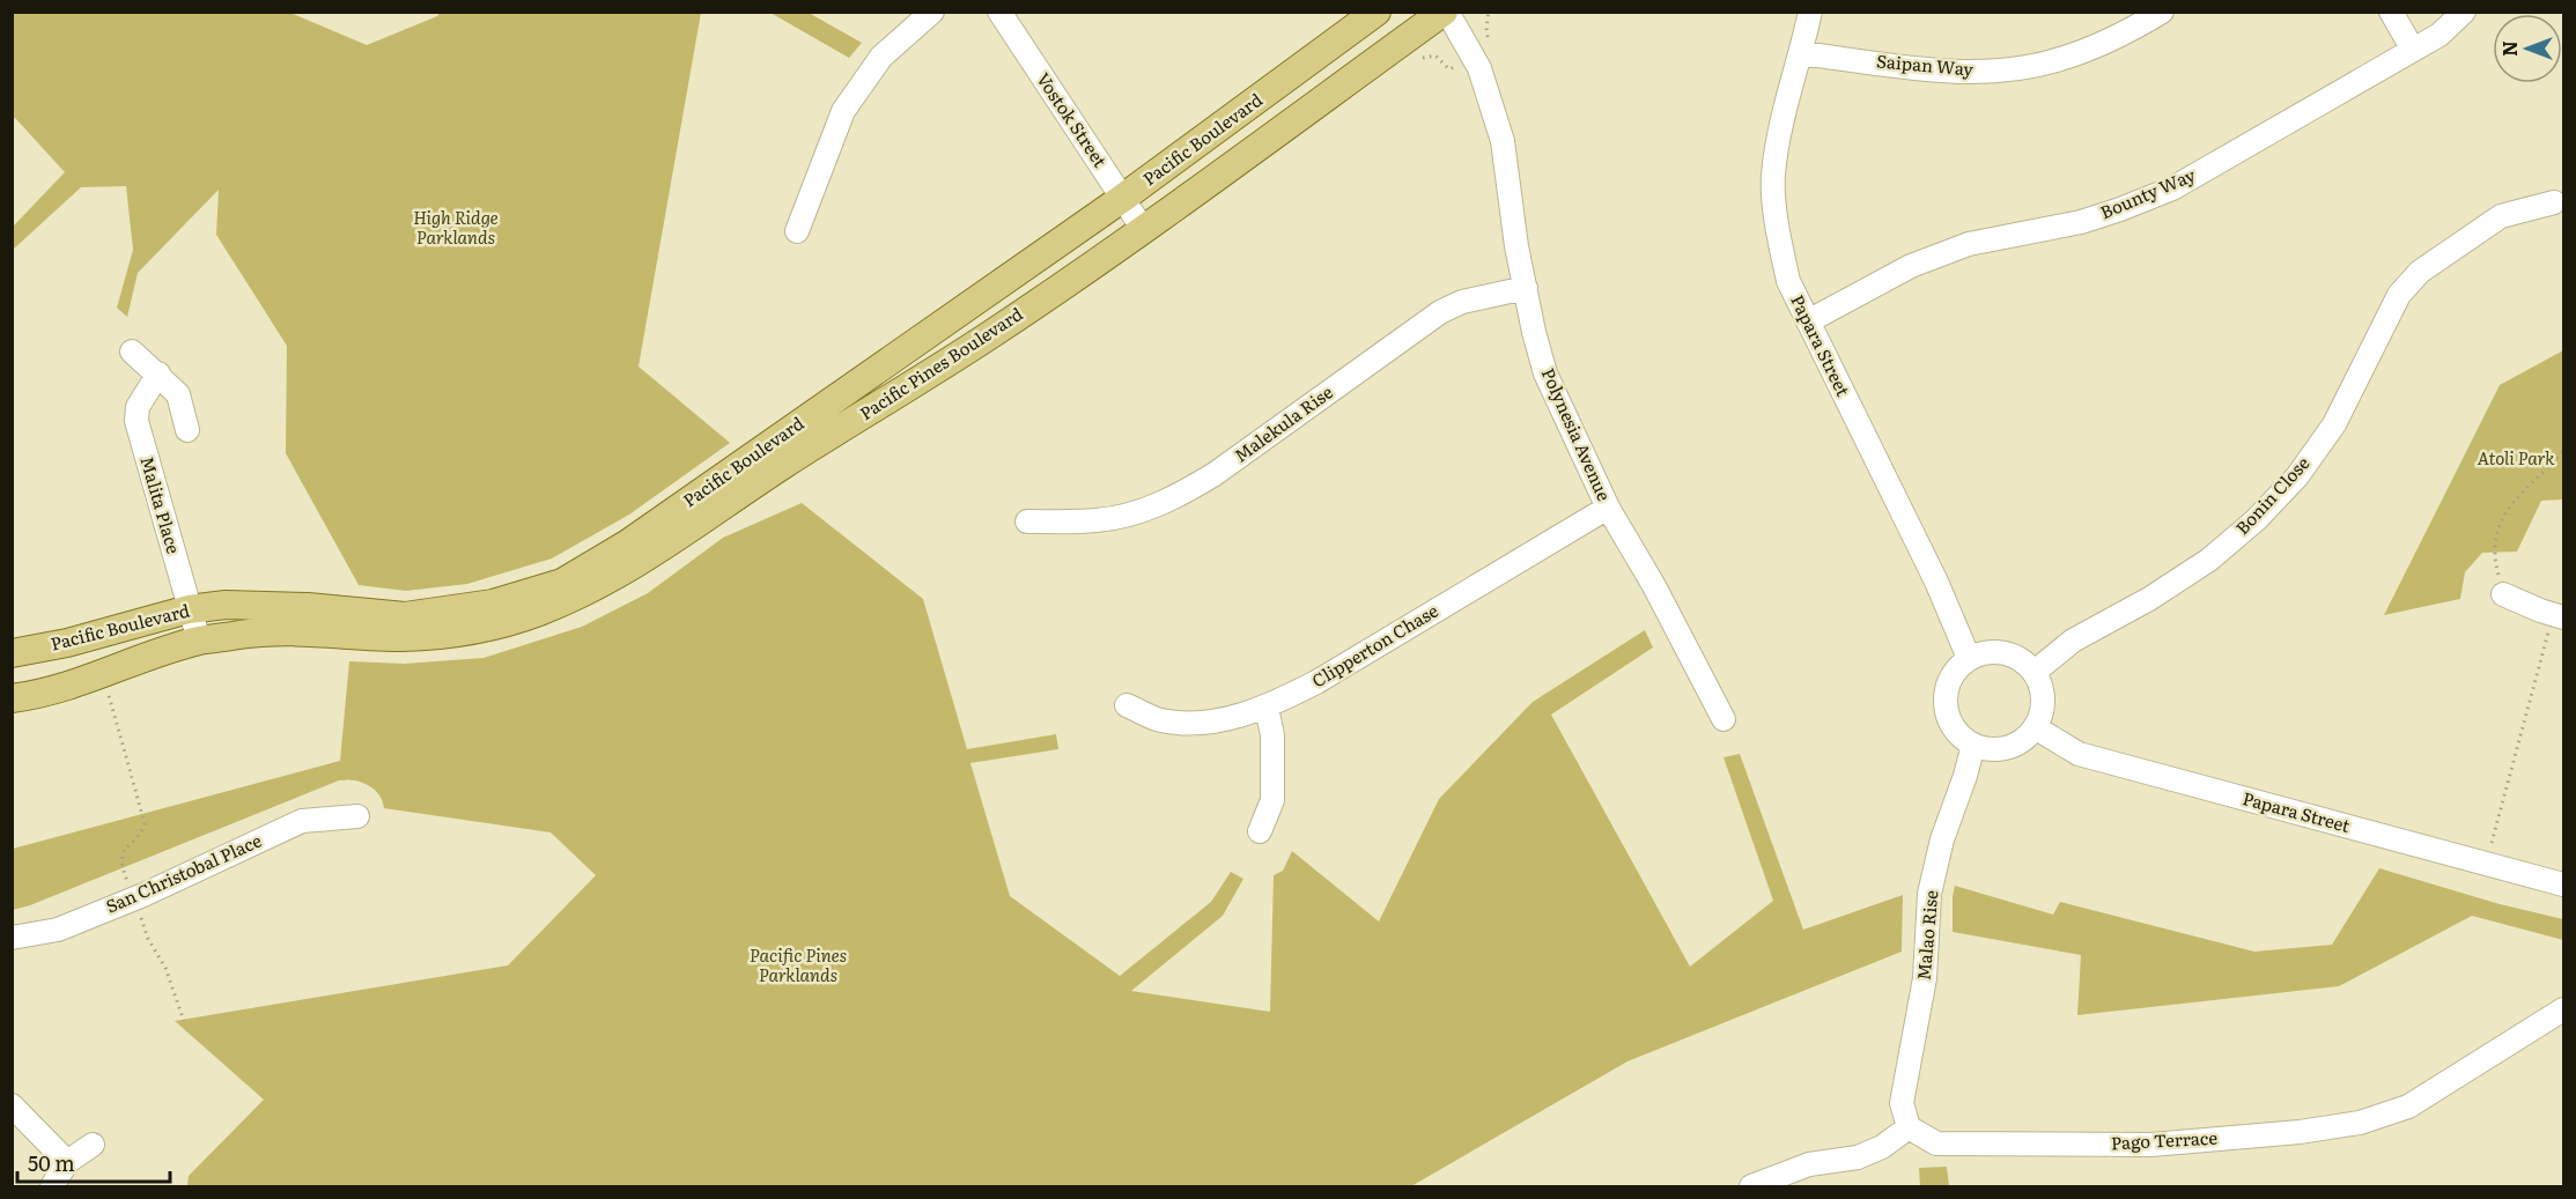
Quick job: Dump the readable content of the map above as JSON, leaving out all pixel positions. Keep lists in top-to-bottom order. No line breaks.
{"streets":{"main road":["Pacific Boulevard","Pacific Pines Boulevard"],"street":["Saipan Way","Vostok Street","Bounty Way","Papara Street","Malekula Rise","Polynesia Avenue","Bonin Close","Malita Place","Clipperton Chase","San Christobal Place","Malao Rise","Pago Terrace"]},"crossings":[["Saipan Way","Papara Street"],["Vostok Street","Pacific Boulevard"],["Vostok Street","Pacific Pines Boulevard"],["Pacific Boulevard","Pacific Pines Boulevard"],["Pacific Boulevard","Malita Place"],["Bounty Way","Papara Street"],["Papara Street","Bonin Close"],["Papara Street","Malao Rise"],["Pacific Pines Boulevard","Polynesia Avenue"],["Malekula Rise","Polynesia Avenue"],["Polynesia Avenue","Clipperton Chase"],["Bonin Close","Malao Rise"],["Malao Rise","Pago Terrace"]],"parks":["High Ridge Parklands","Atoli Park","Pacific Pines Parklands"],"scale_bar":"50 m","north":"left"}
